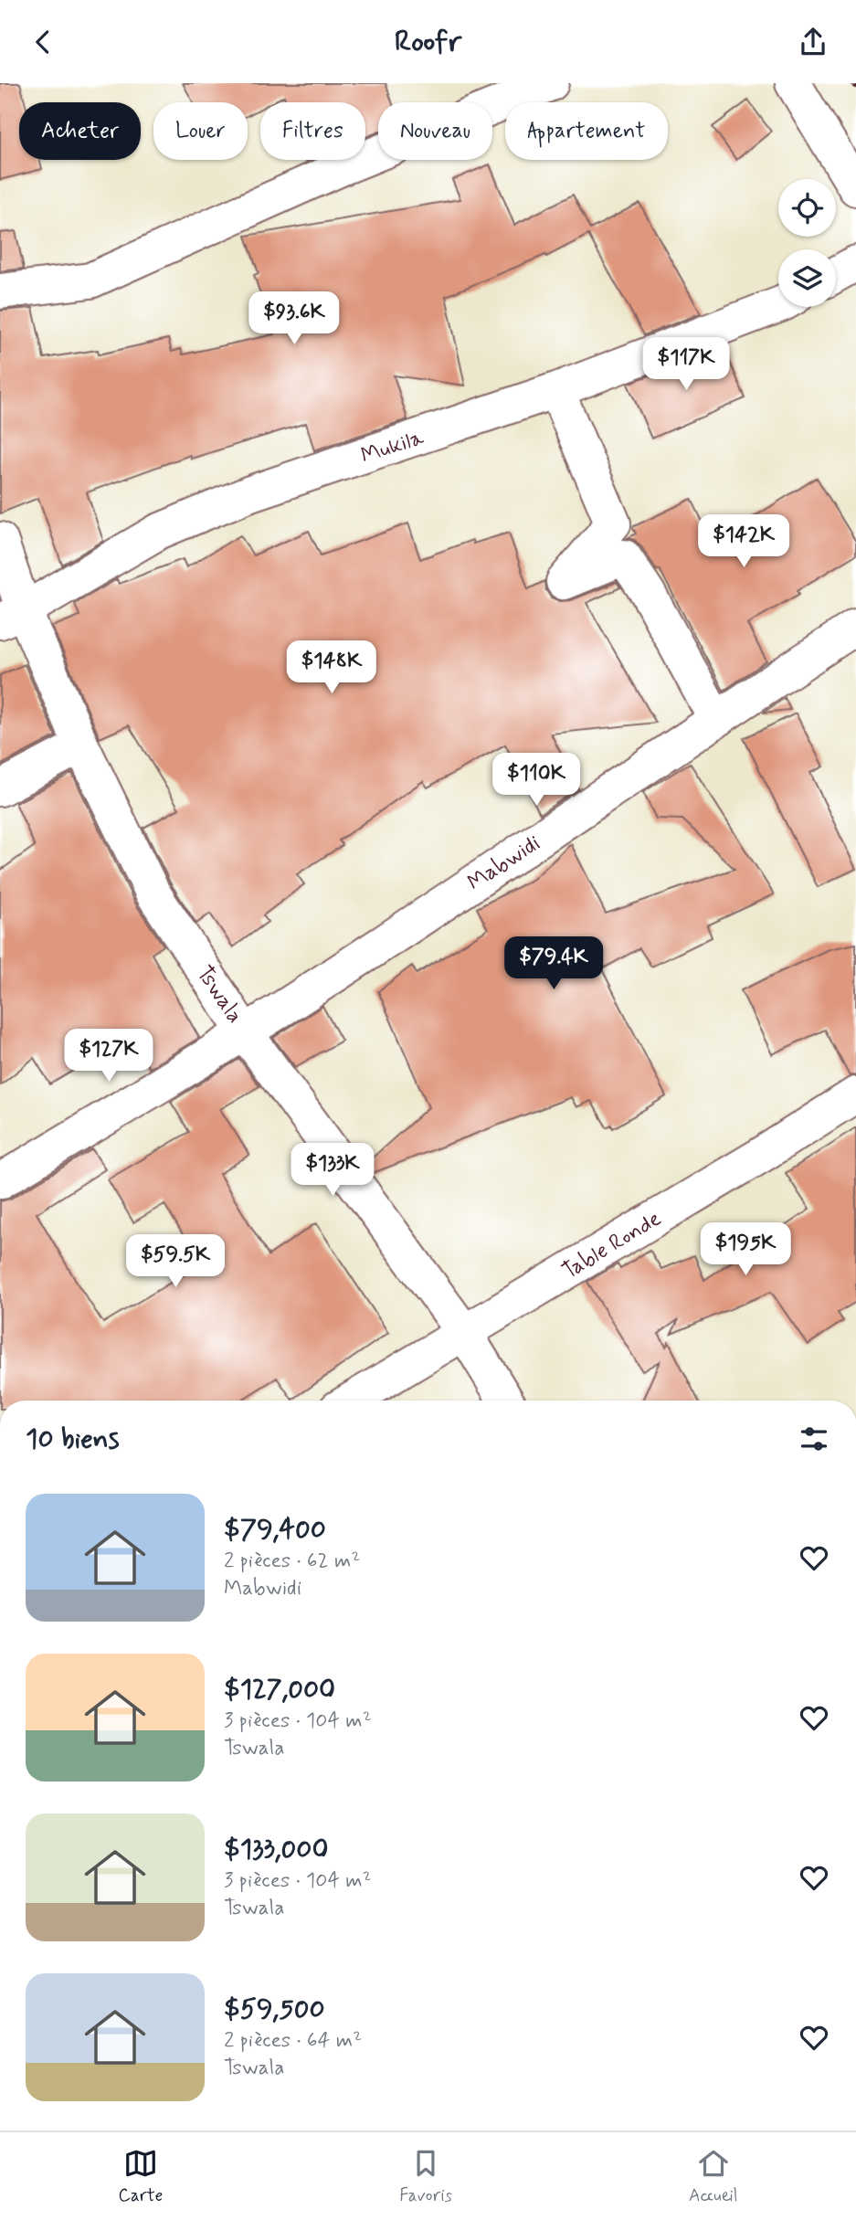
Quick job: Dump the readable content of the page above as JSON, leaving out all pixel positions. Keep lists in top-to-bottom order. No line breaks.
{"streets":{"street":["Mukila","Mabwidi","Tswala","Table Ronde"]},"crossings":[["Mukila","Tswala"],["Mabwidi","Tswala"],["Tswala","Table Ronde"]],"page":{"header":"Roofr","chip":["Acheter","Louer","Filtres","Nouveau","Appartement"],"price":["$93.6K","$117K","$142K","$148K","$110K","$79.4K","$127K","$133K","$195K","$59.5K"],"heading":"10 biens","list":[{"name":"$79,400","note":"2 pièces · 62 m² · Mabwidi"},{"name":"$127,000","note":"3 pièces · 104 m² · Tswala"},{"name":"$133,000","note":"3 pièces · 104 m² · Tswala"},{"name":"$59,500","note":"2 pièces · 64 m² · Tswala"}],"tabs":["Carte","Favoris","Accueil"]}}
